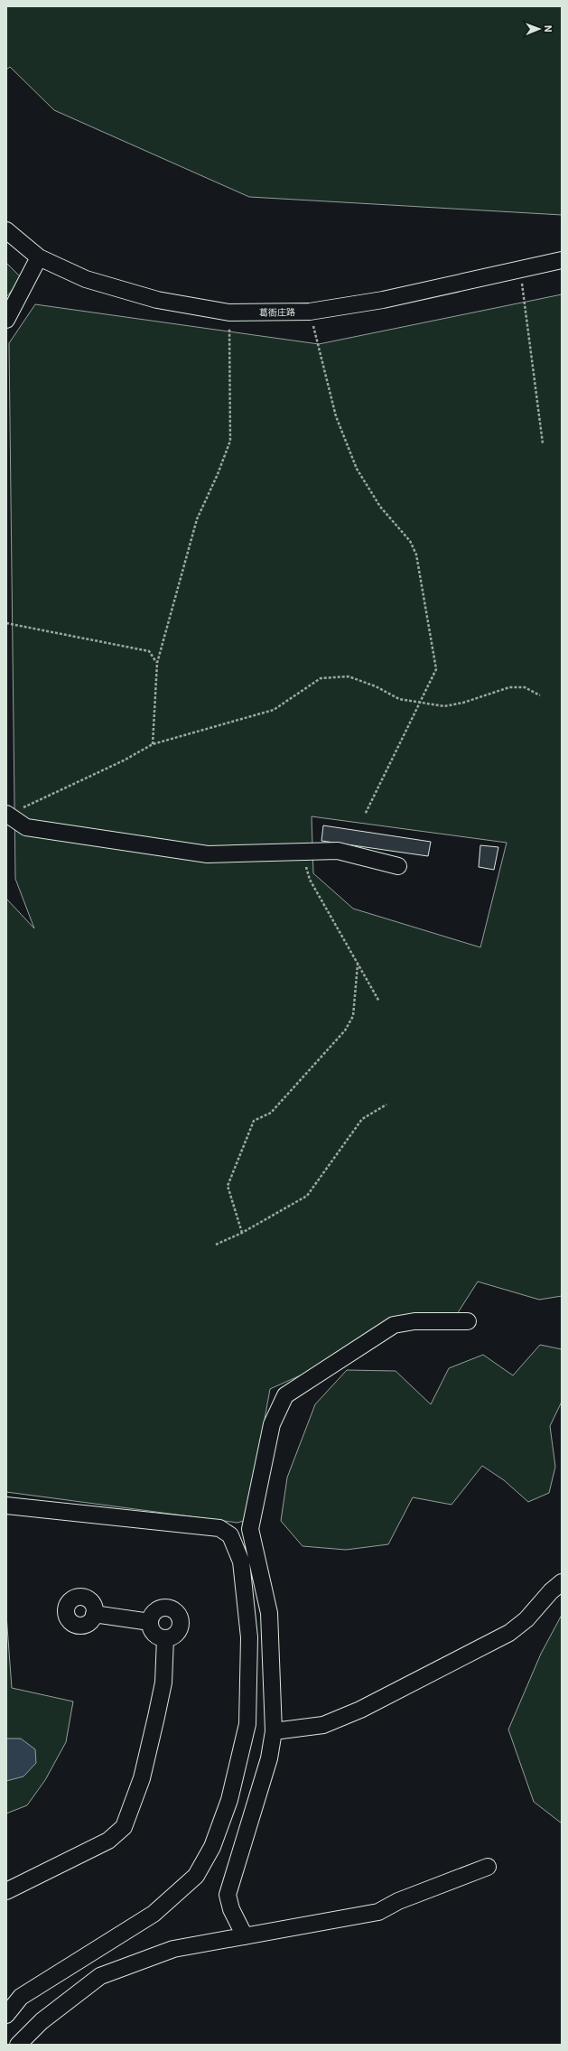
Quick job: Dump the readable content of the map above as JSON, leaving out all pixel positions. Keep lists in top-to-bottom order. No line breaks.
{"streets":{"street":["葛衙庄路"]},"north":"right"}
